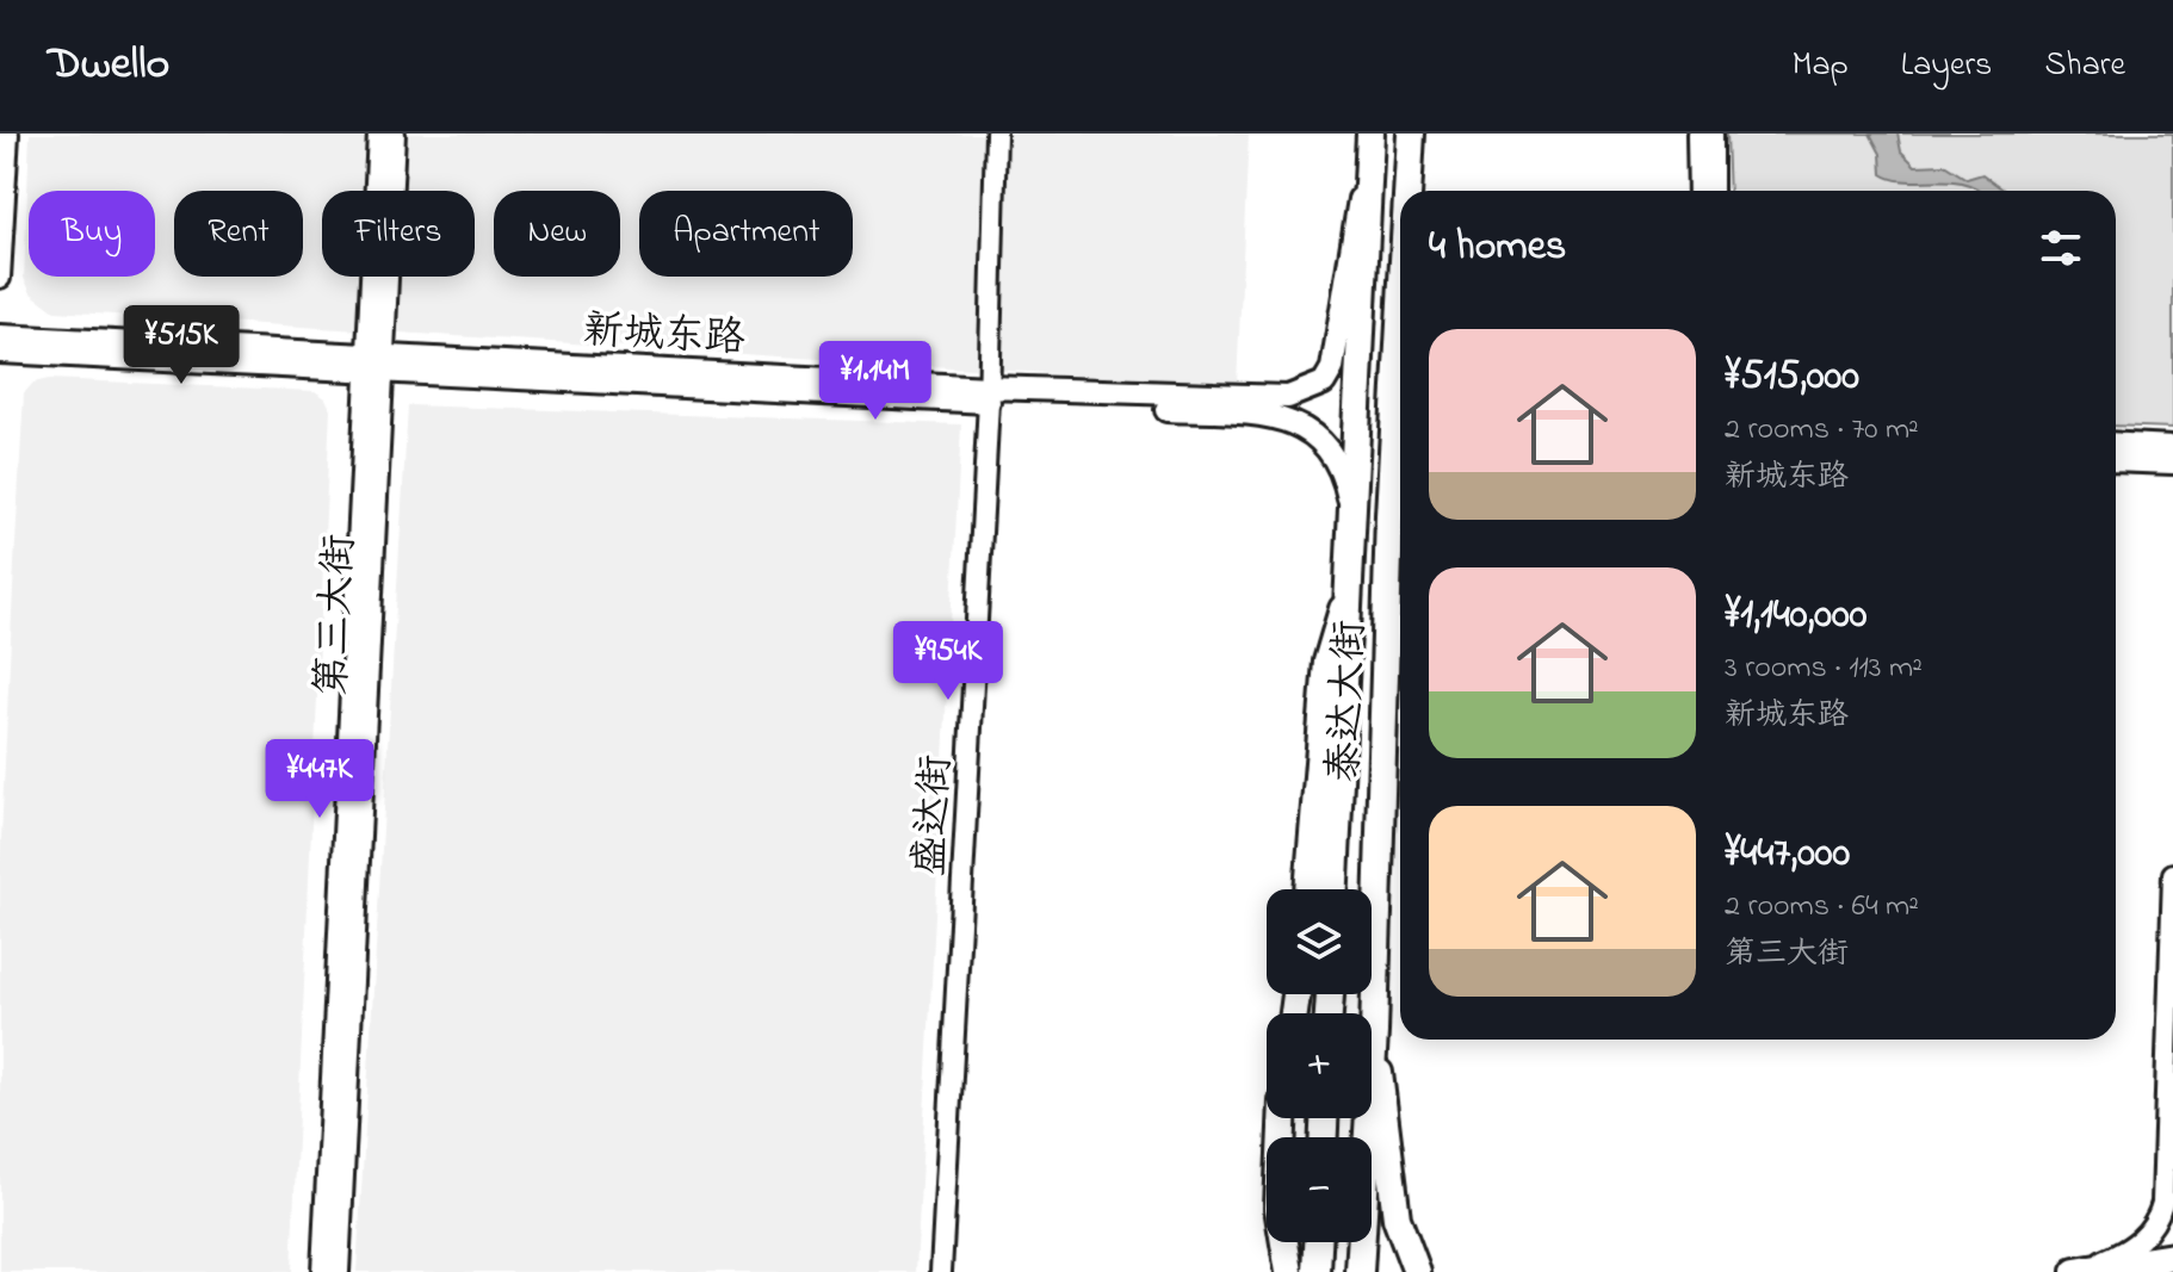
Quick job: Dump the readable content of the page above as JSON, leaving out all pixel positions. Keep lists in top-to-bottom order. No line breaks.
{"streets":{"main road":["新城东路","泰达大街"],"street":["第三大街","盛达街"]},"crossings":[["新城东路","第三大街"],["新城东路","泰达大街"],["新城东路","盛达街"]],"page":{"header":"Dwello","nav":["Map","Layers","Share"],"chip":["Buy","Rent","Filters","New","Apartment"],"heading":"4 homes","price":["¥515K","¥1.14M","¥954K","¥447K"],"list":[{"name":"¥515,000","note":"2 rooms · 70 m² · 新城东路"},{"name":"¥1,140,000","note":"3 rooms · 113 m² · 新城东路"},{"name":"¥447,000","note":"2 rooms · 64 m² · 第三大街"}],"map_buttons":["+","−"]}}
